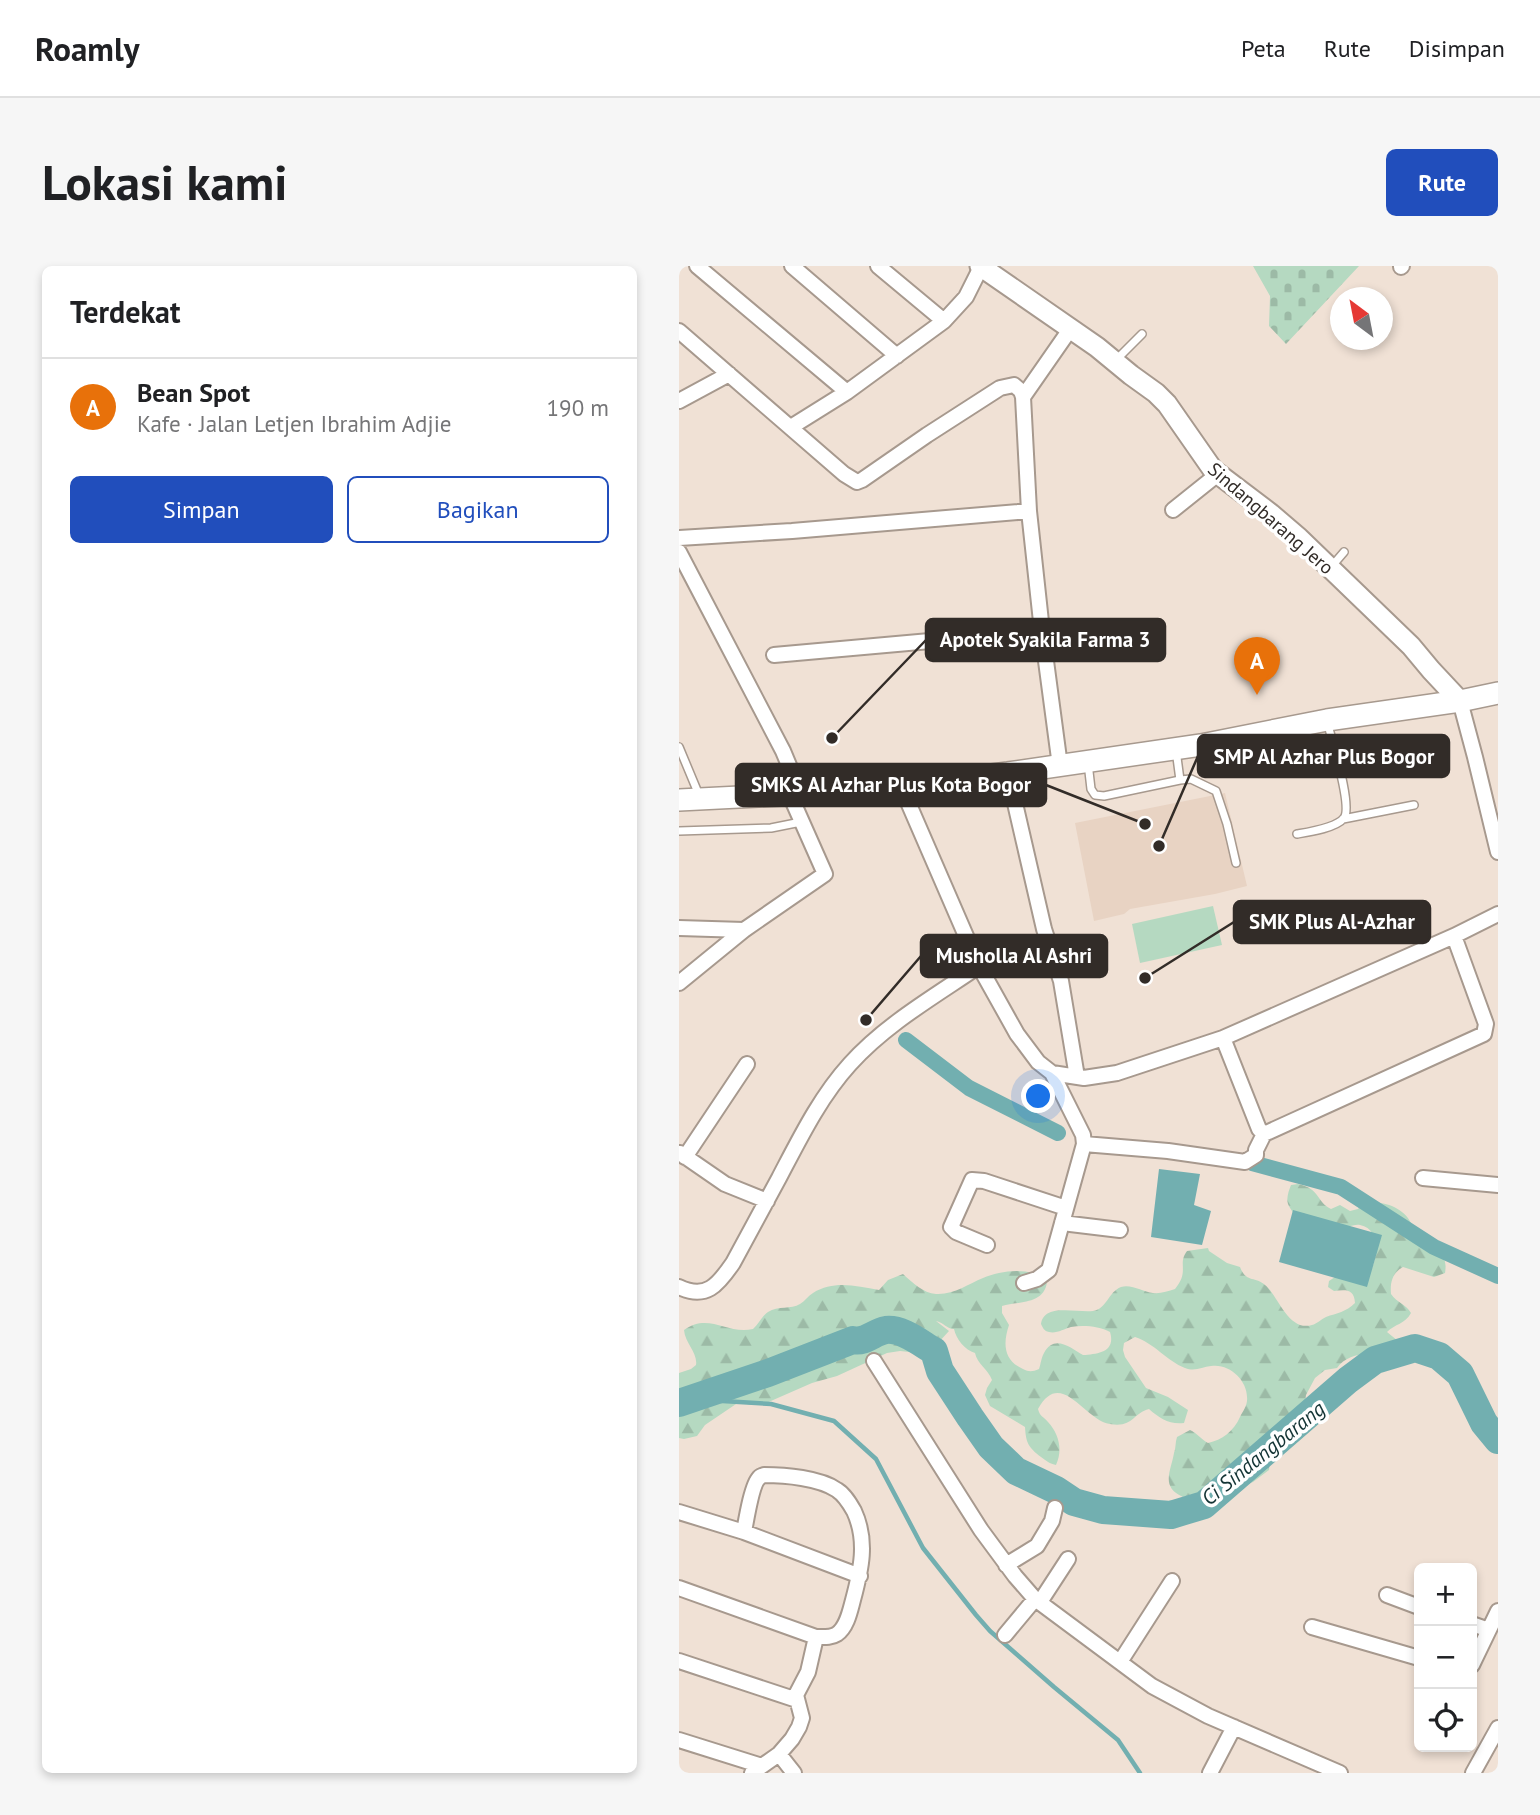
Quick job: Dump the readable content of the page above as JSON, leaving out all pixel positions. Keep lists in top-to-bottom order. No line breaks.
{"streets":{"street":["Sindangbarang Jero"]},"water":["Ci Sindangbarang"],"places":["Apotek Syakila Farma 3","SMKS Al Azhar Plus Kota Bogor","SMP Al Azhar Plus Bogor","SMK Plus Al-Azhar","Musholla Al Ashri"],"north":"top left","page":{"header":"Roamly","nav":["Peta","Rute","Disimpan"],"buttons":["Rute",["Simpan","Bagikan"]],"title":"Lokasi kami","heading":"Terdekat","list":[{"mark":"A","name":"Bean Spot","note":"Kafe · Jalan Letjen Ibrahim Adjie","value":"190 m"}],"pins":"A","map_buttons":["+","−"]}}
